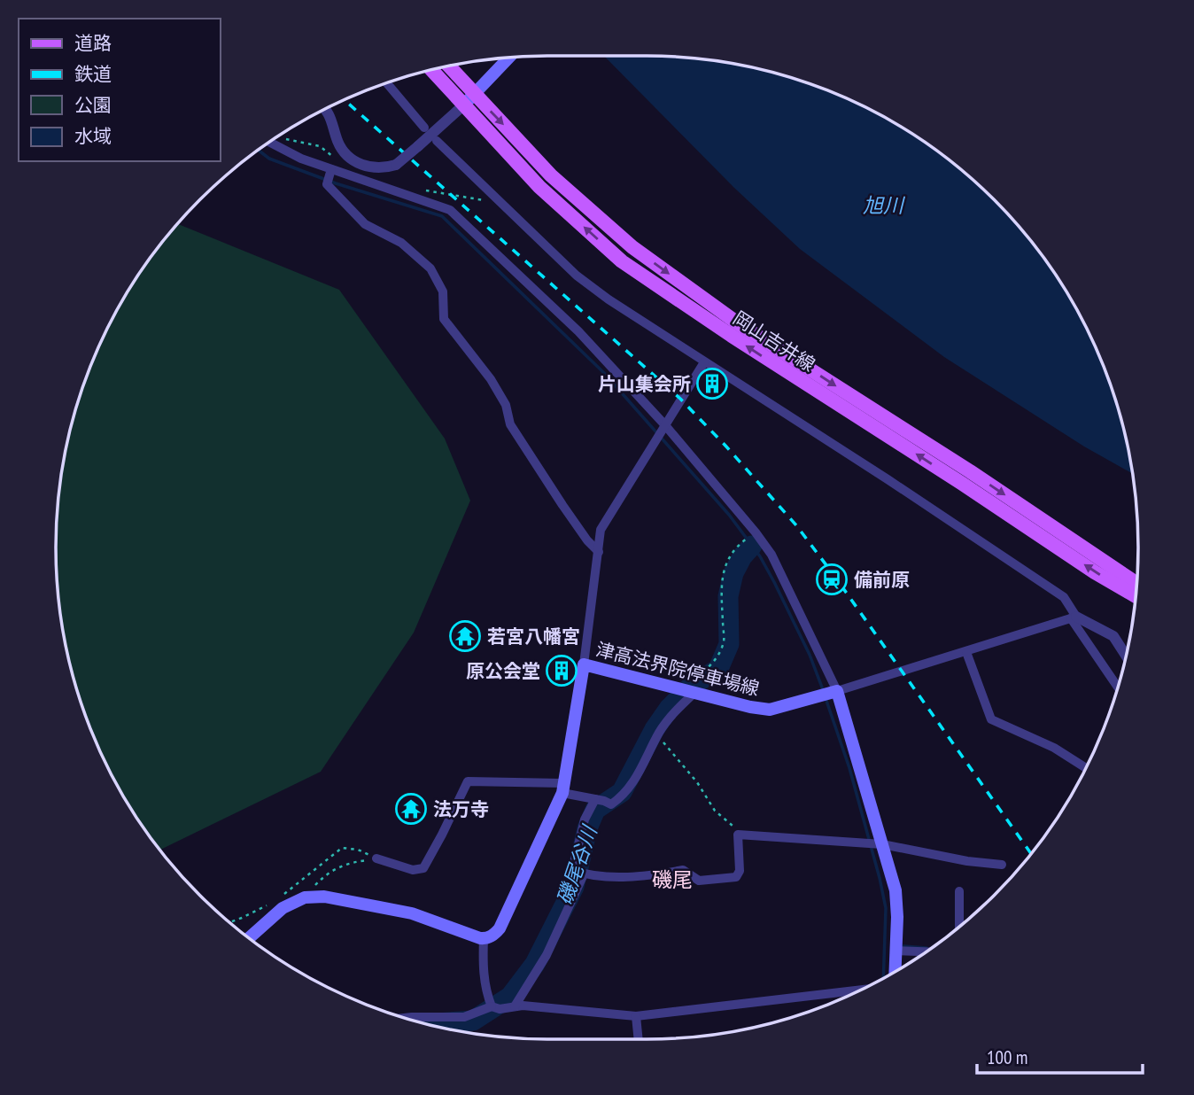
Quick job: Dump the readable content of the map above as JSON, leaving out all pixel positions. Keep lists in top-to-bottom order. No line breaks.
{"streets":{"main road":["岡山吉井線","津高法界院停車場線"]},"districts":["磯尾"],"water":["旭川","磯尾谷川"],"places":{"building":["片山集会所","原公会堂"],"station":["備前原"],"temple":["若宮八幡宮","法万寺"]},"legend":["道路","鉄道","公園","水域"],"scale_bar":"100 m"}
